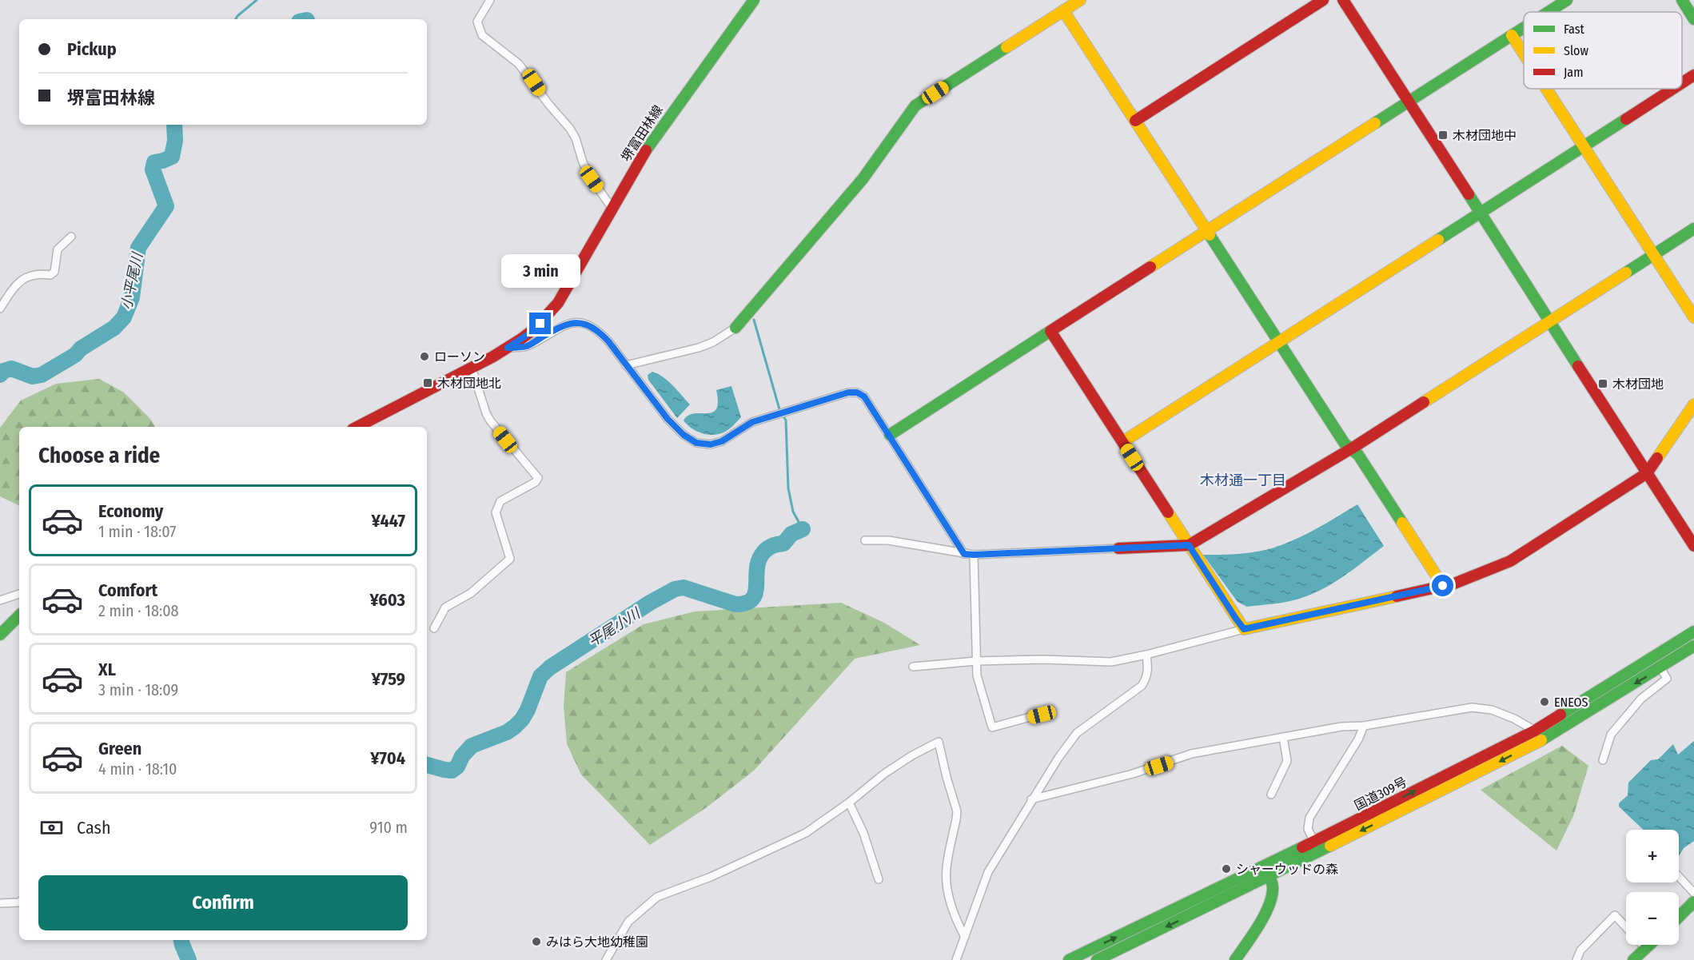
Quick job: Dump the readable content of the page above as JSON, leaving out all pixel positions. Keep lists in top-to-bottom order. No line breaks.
{"streets":{"main road":["堺富田林線","国道309号"]},"districts":["木材通一丁目"],"water":["小平尾川","平尾小川"],"places":{"transit":["木材団地中","木材団地北","木材団地"],"other":["ローソン","ENEOS","シャーウッドの森","みはら大地幼稚園"]},"legend":["Fast","Slow","Jam"],"page":{"banner":["Pickup","堺富田林線"],"bubble":"3 min","heading":"Choose a ride","list":[{"name":"Economy","note":"1 min · 18:07","value":"¥447"},{"name":"Comfort","note":"2 min · 18:08","value":"¥603"},{"name":"XL","note":"3 min · 18:09","value":"¥759"},{"name":"Green","note":"4 min · 18:10","value":"¥704"}],"pay":["Cash","910 m"],"map_buttons":["+","−"],"buttons":"Confirm"}}
